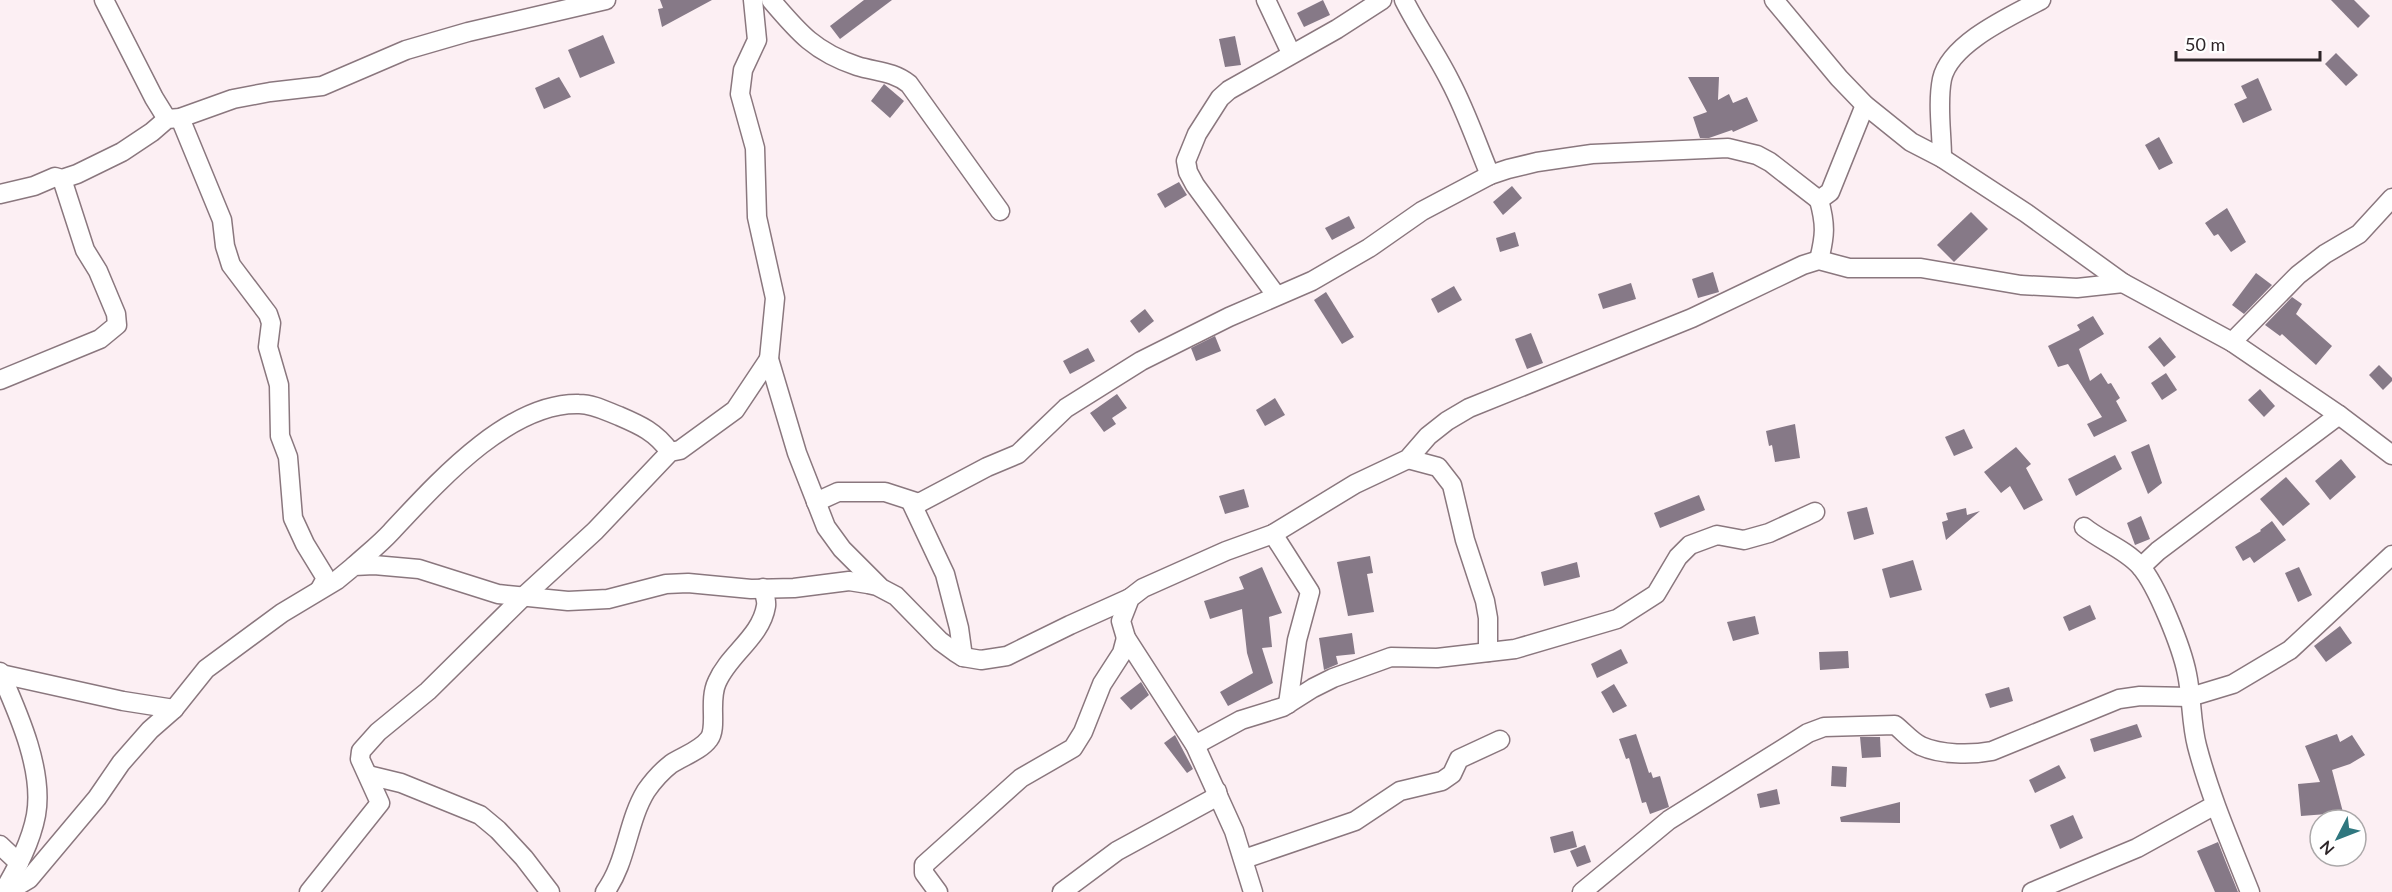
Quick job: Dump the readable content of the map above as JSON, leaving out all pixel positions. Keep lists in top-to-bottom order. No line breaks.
{"scale_bar":"50 m","north":"bottom left"}
